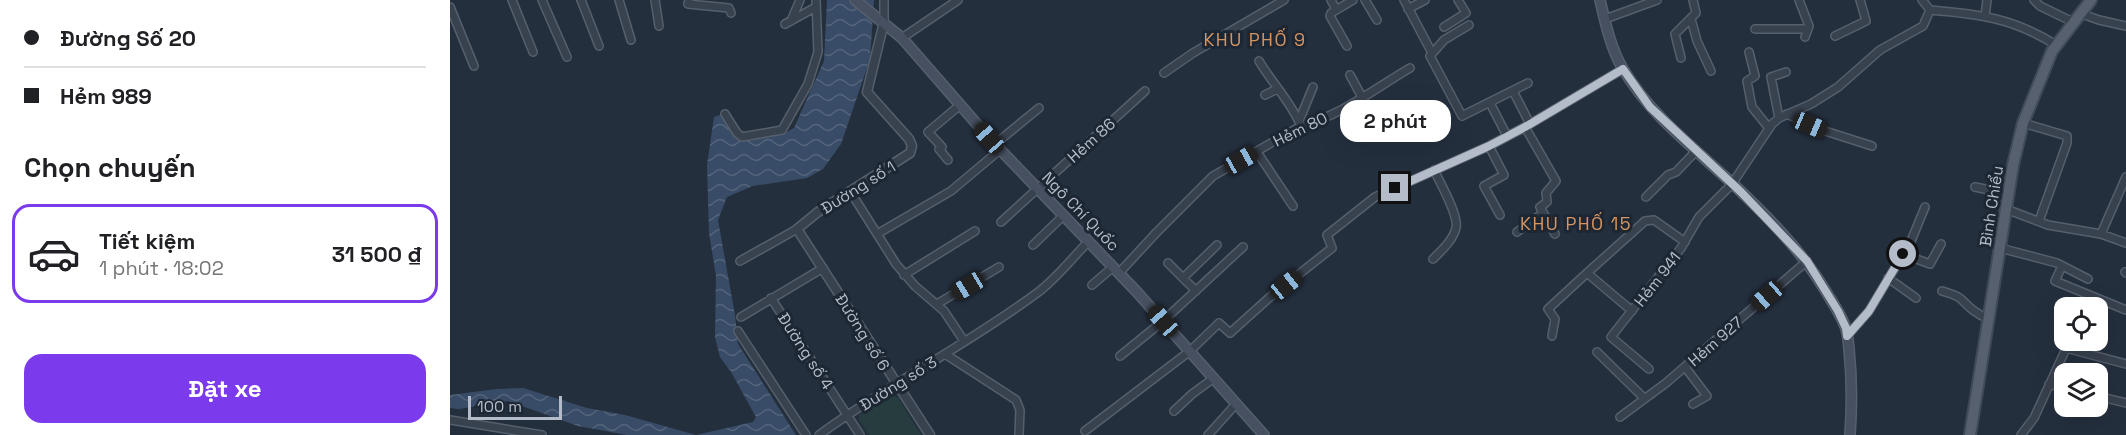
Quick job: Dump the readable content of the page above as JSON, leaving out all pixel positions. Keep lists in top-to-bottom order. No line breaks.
{"streets":{"main road":["Bình Chiểu","Ngô Chí Quốc"],"street":["Hẻm 80","Hẻm 86","Đường số 1","Hẻm 941","Đường số 6","Hẻm 927","Đường số 4","Đường số 3"]},"crossings":[["Hẻm 80","Ngô Chí Quốc"],["Hẻm 86","Ngô Chí Quốc"],["Đường số 1","Ngô Chí Quốc"],["Đường số 1","Đường số 6"],["Ngô Chí Quốc","Đường số 3"],["Đường số 6","Đường số 3"],["Đường số 4","Đường số 3"]],"districts":["KHU PHỐ 9","KHU PHỐ 15"],"scale_bar":"100 m","page":{"banner":["Đường Số 20","Hẻm 989"],"bubble":"2 phút","heading":"Chọn chuyến","list":[{"name":"Tiết kiệm","note":"1 phút · 18:02","value":"31 500 ₫"}],"buttons":"Đặt xe","scale":"100 m"}}
